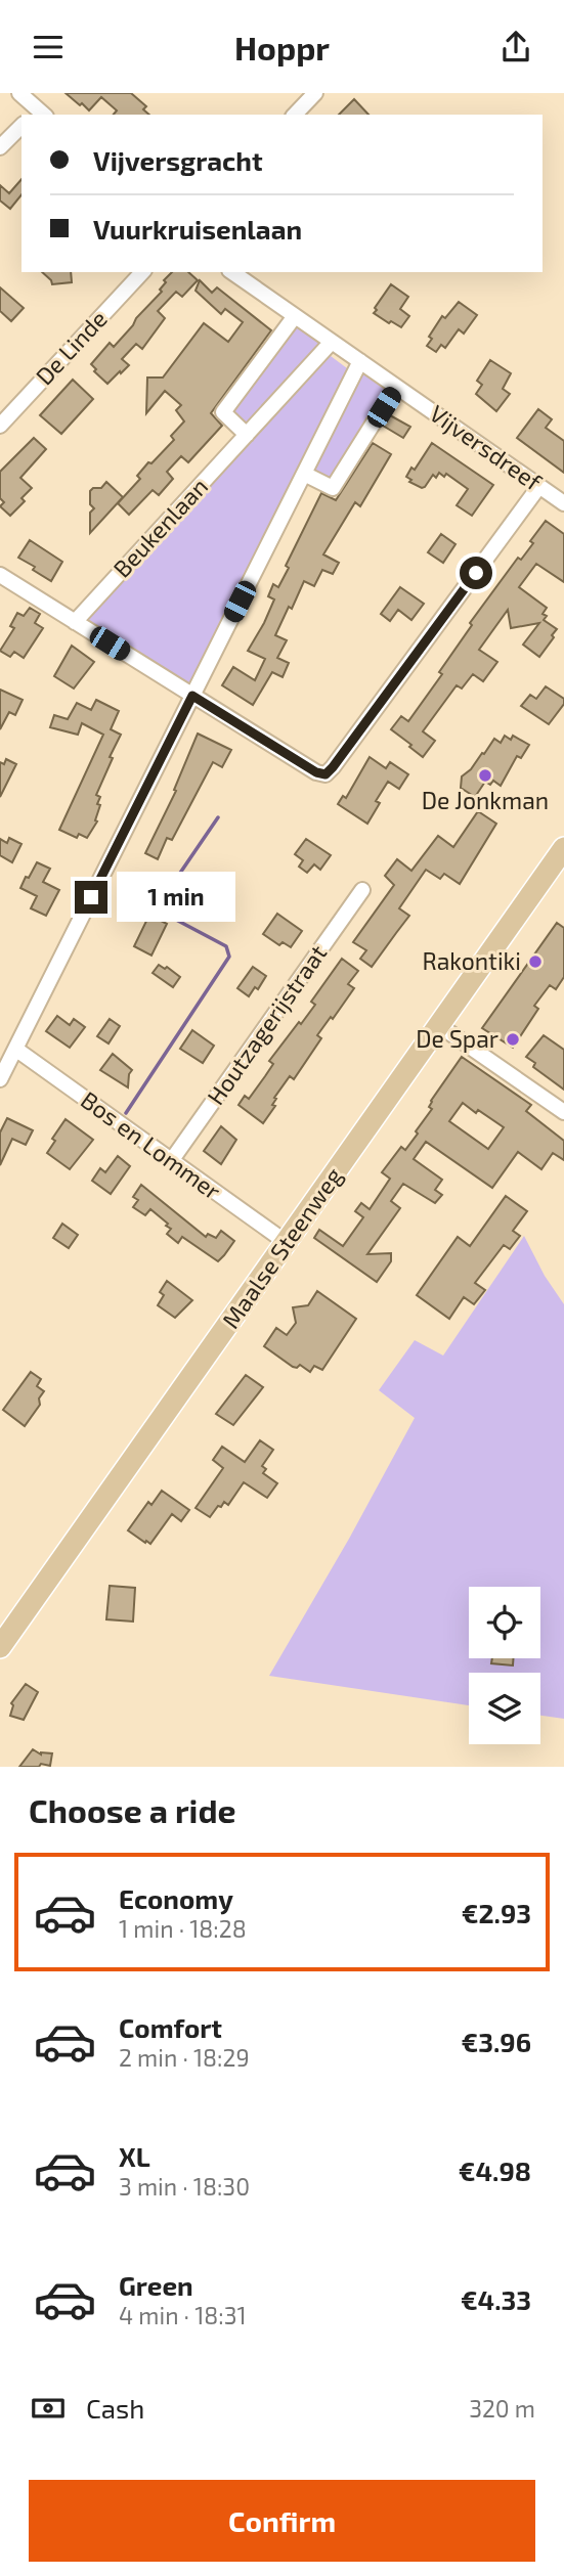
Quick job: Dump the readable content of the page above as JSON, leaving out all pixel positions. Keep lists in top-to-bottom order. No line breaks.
{"streets":{"main road":["Maalse Steenweg"],"street":["De Linde","Vijversdreef","Beukenlaan","Houtzagerijstraat","Bos en Lommer"]},"crossings":[["Vijversdreef","Beukenlaan"],["Houtzagerijstraat","Bos en Lommer"],["Bos en Lommer","Maalse Steenweg"]],"places":["De Jonkman","Rakontiki","De Spar"],"page":{"header":"Hoppr","banner":["Vijversgracht","Vuurkruisenlaan"],"bubble":"1 min","heading":"Choose a ride","list":[{"name":"Economy","note":"1 min · 18:28","value":"€2.93"},{"name":"Comfort","note":"2 min · 18:29","value":"€3.96"},{"name":"XL","note":"3 min · 18:30","value":"€4.98"},{"name":"Green","note":"4 min · 18:31","value":"€4.33"}],"pay":["Cash","320 m"],"buttons":"Confirm"}}
